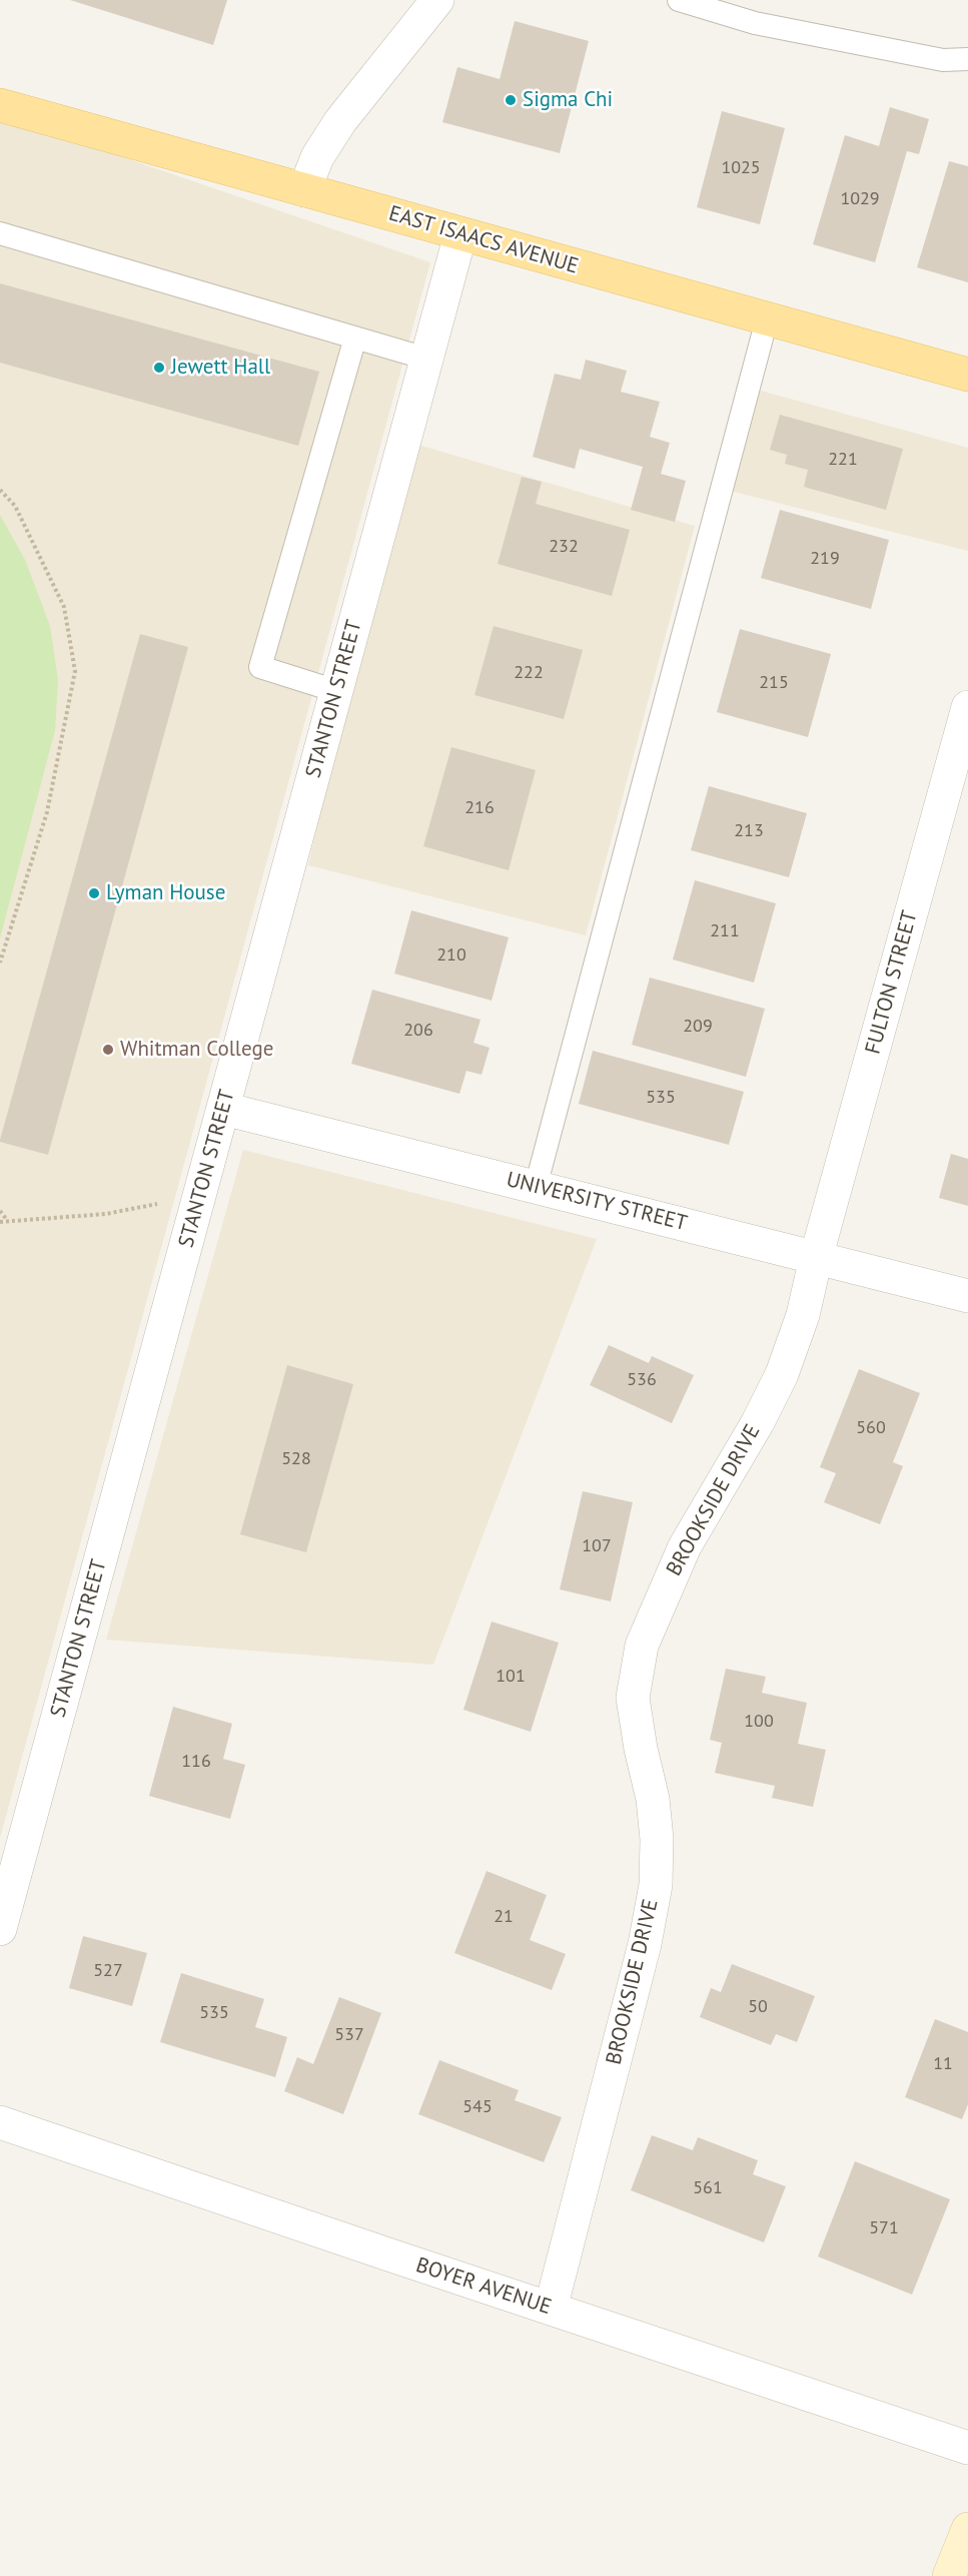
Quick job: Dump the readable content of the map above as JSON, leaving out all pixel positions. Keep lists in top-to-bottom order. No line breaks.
{"streets":{"main road":["EAST ISAACS AVENUE"],"street":["STANTON STREET","FULTON STREET","UNIVERSITY STREET","BROOKSIDE DRIVE","BOYER AVENUE"]},"crossings":[["EAST ISAACS AVENUE","STANTON STREET"],["STANTON STREET","UNIVERSITY STREET"],["FULTON STREET","UNIVERSITY STREET"],["FULTON STREET","BROOKSIDE DRIVE"],["UNIVERSITY STREET","BROOKSIDE DRIVE"],["BROOKSIDE DRIVE","BOYER AVENUE"]],"places":["Sigma Chi","Jewett Hall","Lyman House","Whitman College"],"house_numbers":["1025","1029","221","232","219","222","215","216","213","211","210","209","206","535","536","560","528","107","101","100","116","21","527","50","535","537","11","545","561","571"]}
